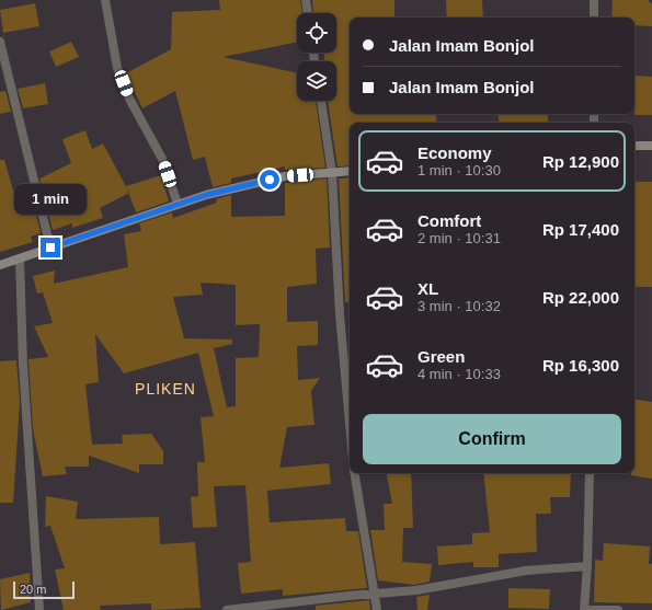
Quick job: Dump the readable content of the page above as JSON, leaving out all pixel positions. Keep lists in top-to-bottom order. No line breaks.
{"districts":["PLIKEN"],"scale_bar":"20 m","page":{"banner":["Jalan Imam Bonjol","Jalan Imam Bonjol"],"list":[{"name":"Economy","note":"1 min · 10:30","value":"Rp 12,900"},{"name":"Comfort","note":"2 min · 10:31","value":"Rp 17,400"},{"name":"XL","note":"3 min · 10:32","value":"Rp 22,000"},{"name":"Green","note":"4 min · 10:33","value":"Rp 16,300"}],"bubble":"1 min","buttons":"Confirm","scale":"20 m"}}
